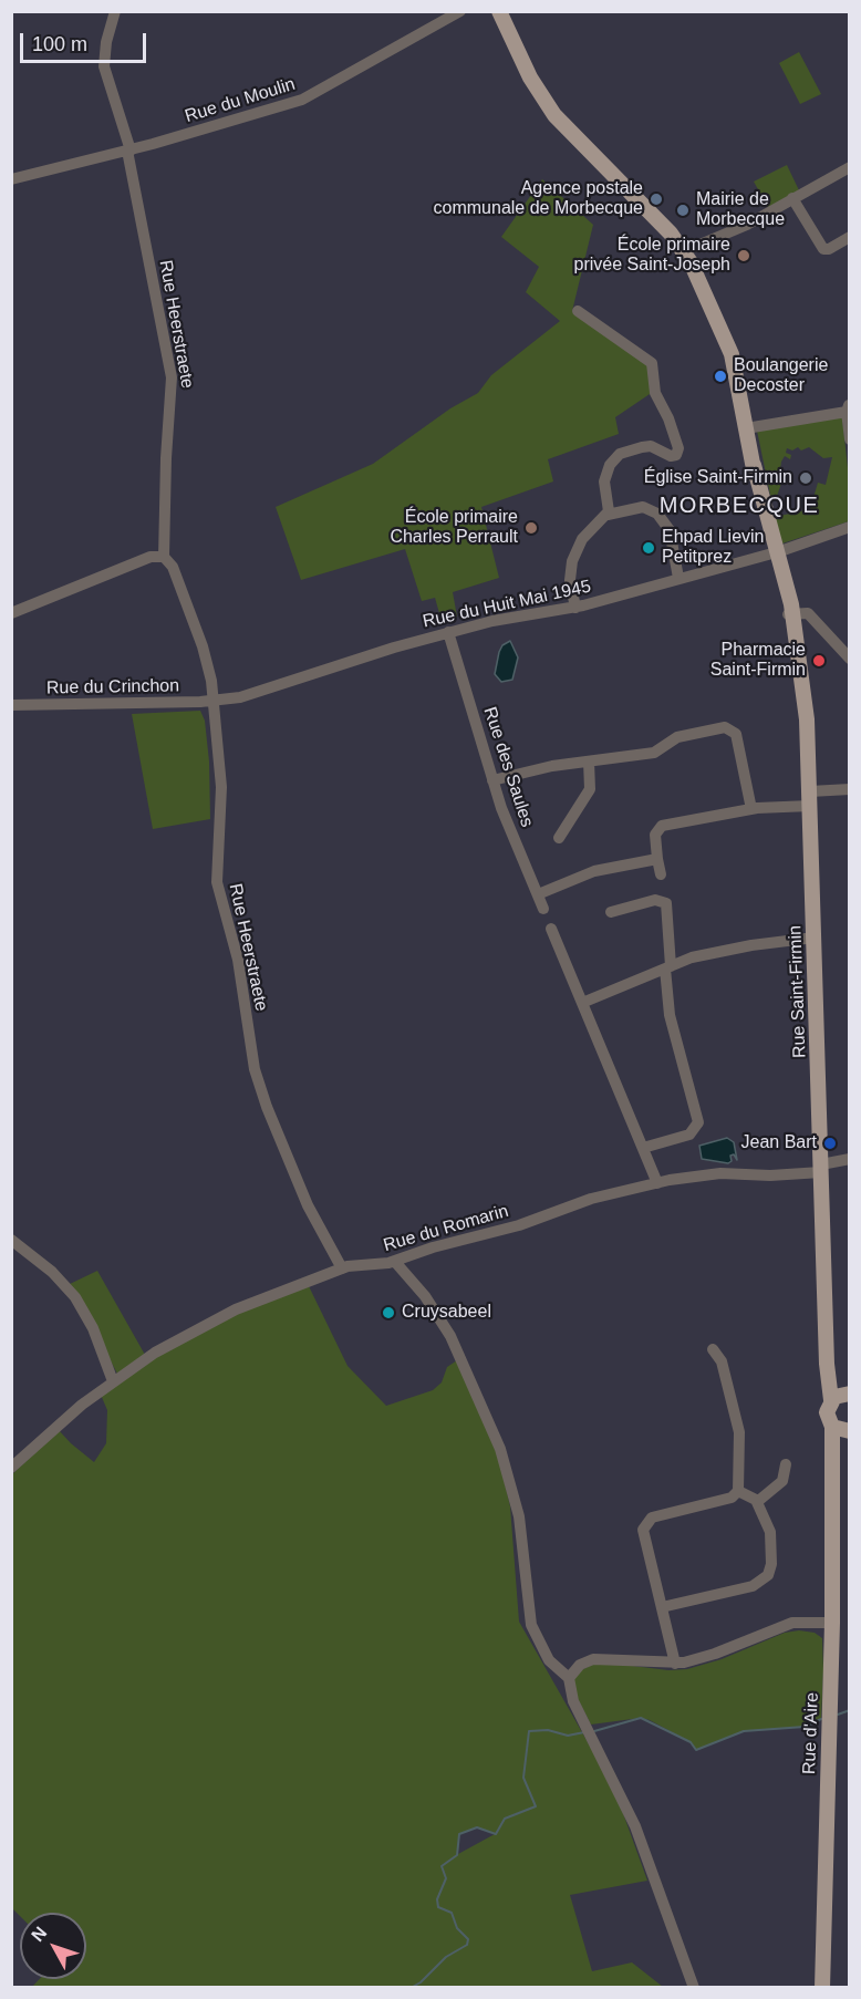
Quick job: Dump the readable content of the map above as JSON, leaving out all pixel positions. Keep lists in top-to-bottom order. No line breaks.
{"streets":{"main road":["Rue Saint-Firmin","Rue d'Aire"],"street":["Rue du Moulin","Rue Heerstraete","Rue du Huit Mai 1945","Rue du Crinchon","Rue des Saules","Rue du Romarin"]},"crossings":[["Rue du Moulin","Rue Heerstraete"],["Rue Heerstraete","Rue du Huit Mai 1945"],["Rue Heerstraete","Rue du Crinchon"],["Rue Heerstraete","Rue du Romarin"],["Rue du Huit Mai 1945","Rue du Crinchon"],["Rue du Huit Mai 1945","Rue des Saules"],["Rue du Huit Mai 1945","Rue Saint-Firmin"],["Rue Saint-Firmin","Rue du Romarin"],["Rue Saint-Firmin","Rue d'Aire"]],"districts":["MORBECQUE"],"places":["Agence postale communale de Morbecque","Mairie de Morbecque","École primaire privée Saint-Joseph","Boulangerie Decoster","Église Saint-Firmin","École primaire Charles Perrault","Ehpad Lievin Petitprez","Pharmacie Saint-Firmin","Jean Bart","Cruysabeel"],"scale_bar":"100 m","north":"top left"}
